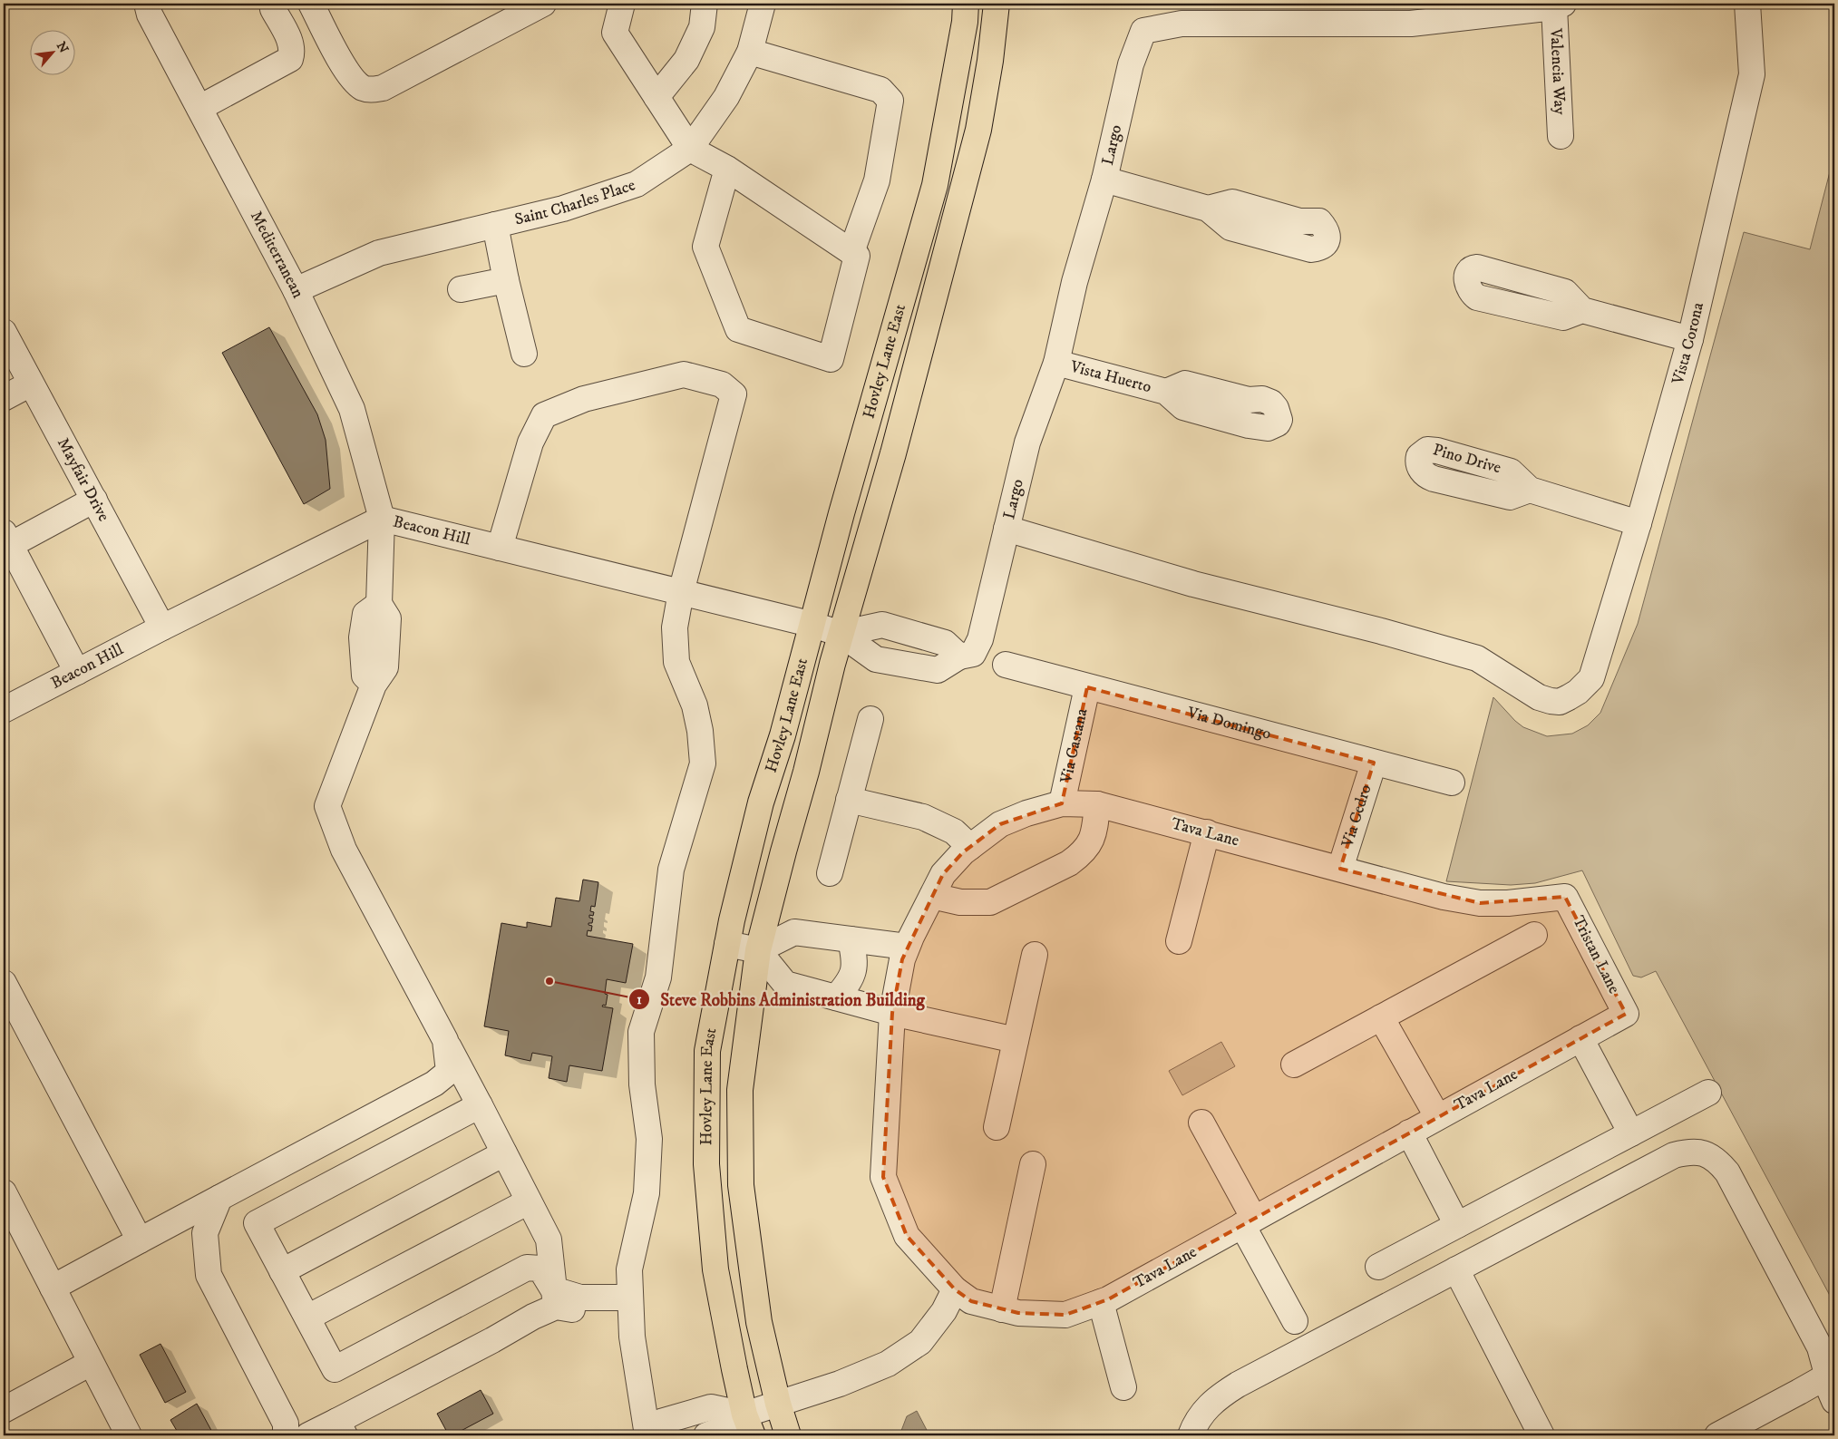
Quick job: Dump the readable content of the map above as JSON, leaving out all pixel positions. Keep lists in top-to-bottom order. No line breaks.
{"streets":{"main road":["Hovley Lane East"],"street":["Valencia Way","Largo","Saint Charles Place","Mediterranean","Vista Corona","Vista Huerto","Mayfair Drive","Beacon Hill","Via Domingo","Via Castana","Via Cedro","Tava Lane","Tristan Lane"]},"crossings":[["Valencia Way","Largo"],["Largo","Vista Corona"],["Largo","Hovley Lane East"],["Largo","Vista Huerto"],["Largo","Beacon Hill"],["Saint Charles Place","Mediterranean"],["Mediterranean","Beacon Hill"],["Hovley Lane East","Beacon Hill"],["Mayfair Drive","Beacon Hill"],["Via Domingo","Via Castana"],["Via Domingo","Via Cedro"],["Via Castana","Tava Lane"],["Via Cedro","Tava Lane"],["Tava Lane","Tristan Lane"]],"places":["Steve Robbins Administration Building"],"north":"top right"}
